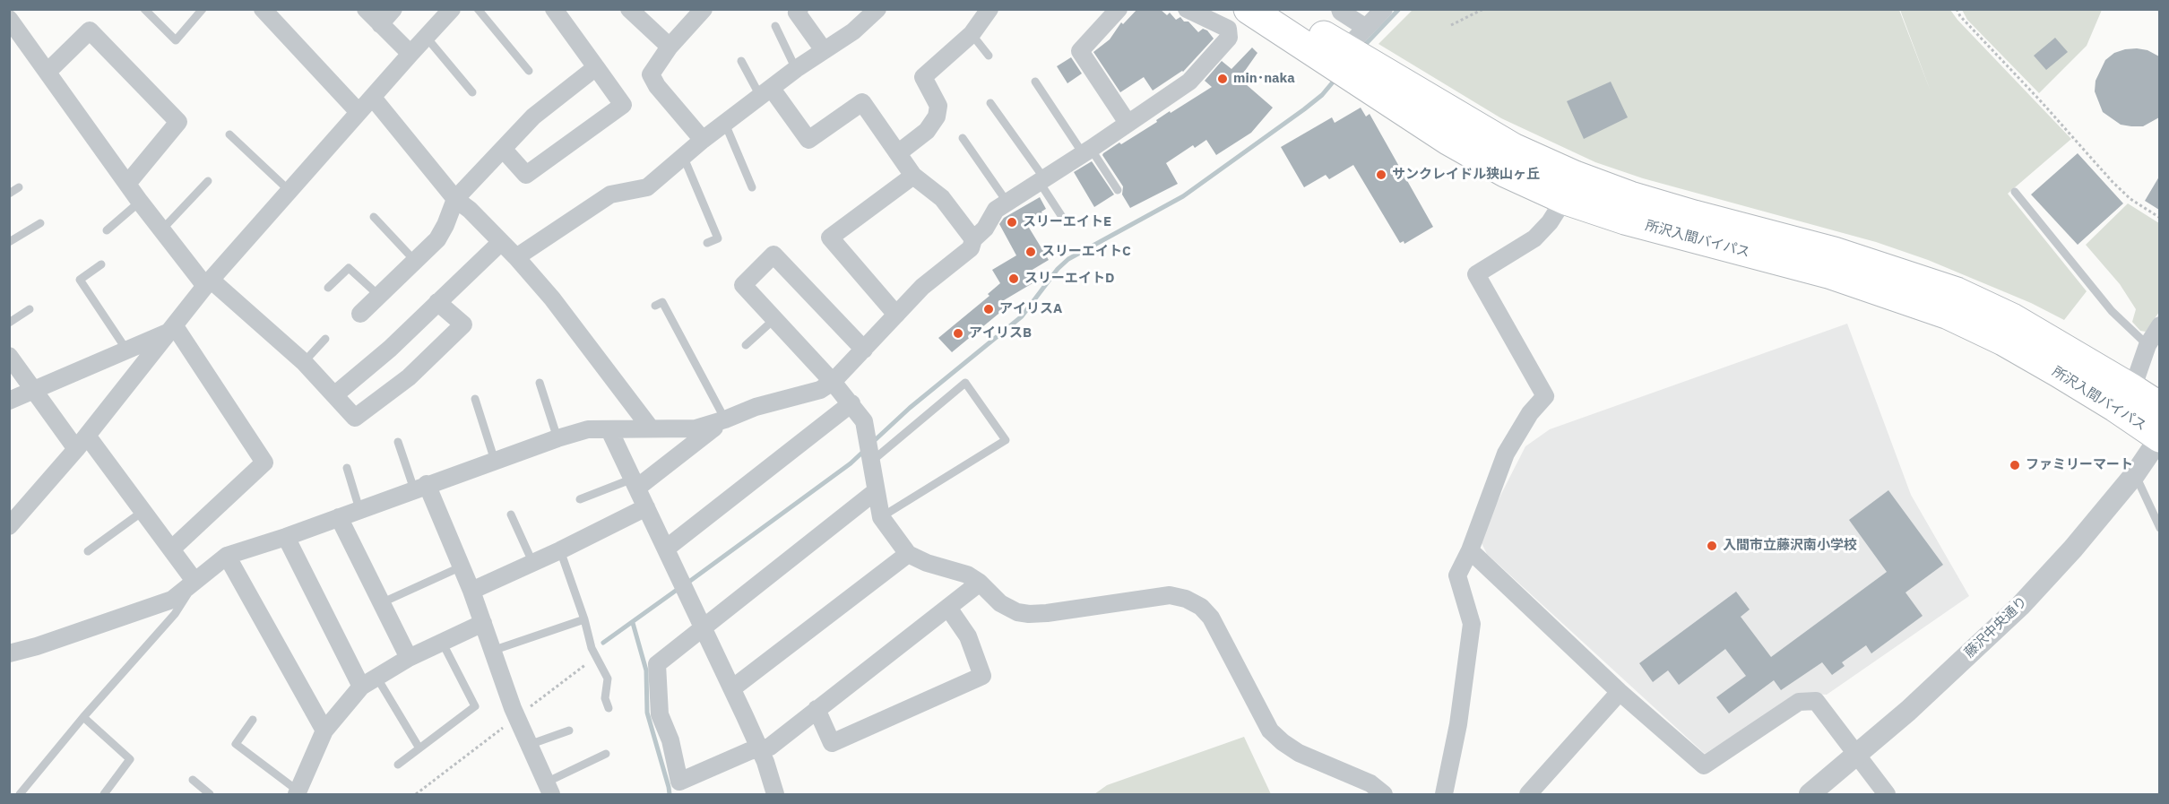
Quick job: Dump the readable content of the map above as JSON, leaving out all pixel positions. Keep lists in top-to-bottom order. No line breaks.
{"streets":{"highway":["所沢入間バイパス"],"street":["藤沢中央通り"]},"crossings":[["所沢入間バイパス","藤沢中央通り"]],"places":["min･naka","サンクレイドル狭山ヶ丘","スリーエイトE","スリーエイトC","スリーエイトD","アイリスA","アイリスB","ファミリーマート","入間市立藤沢南小学校"]}
